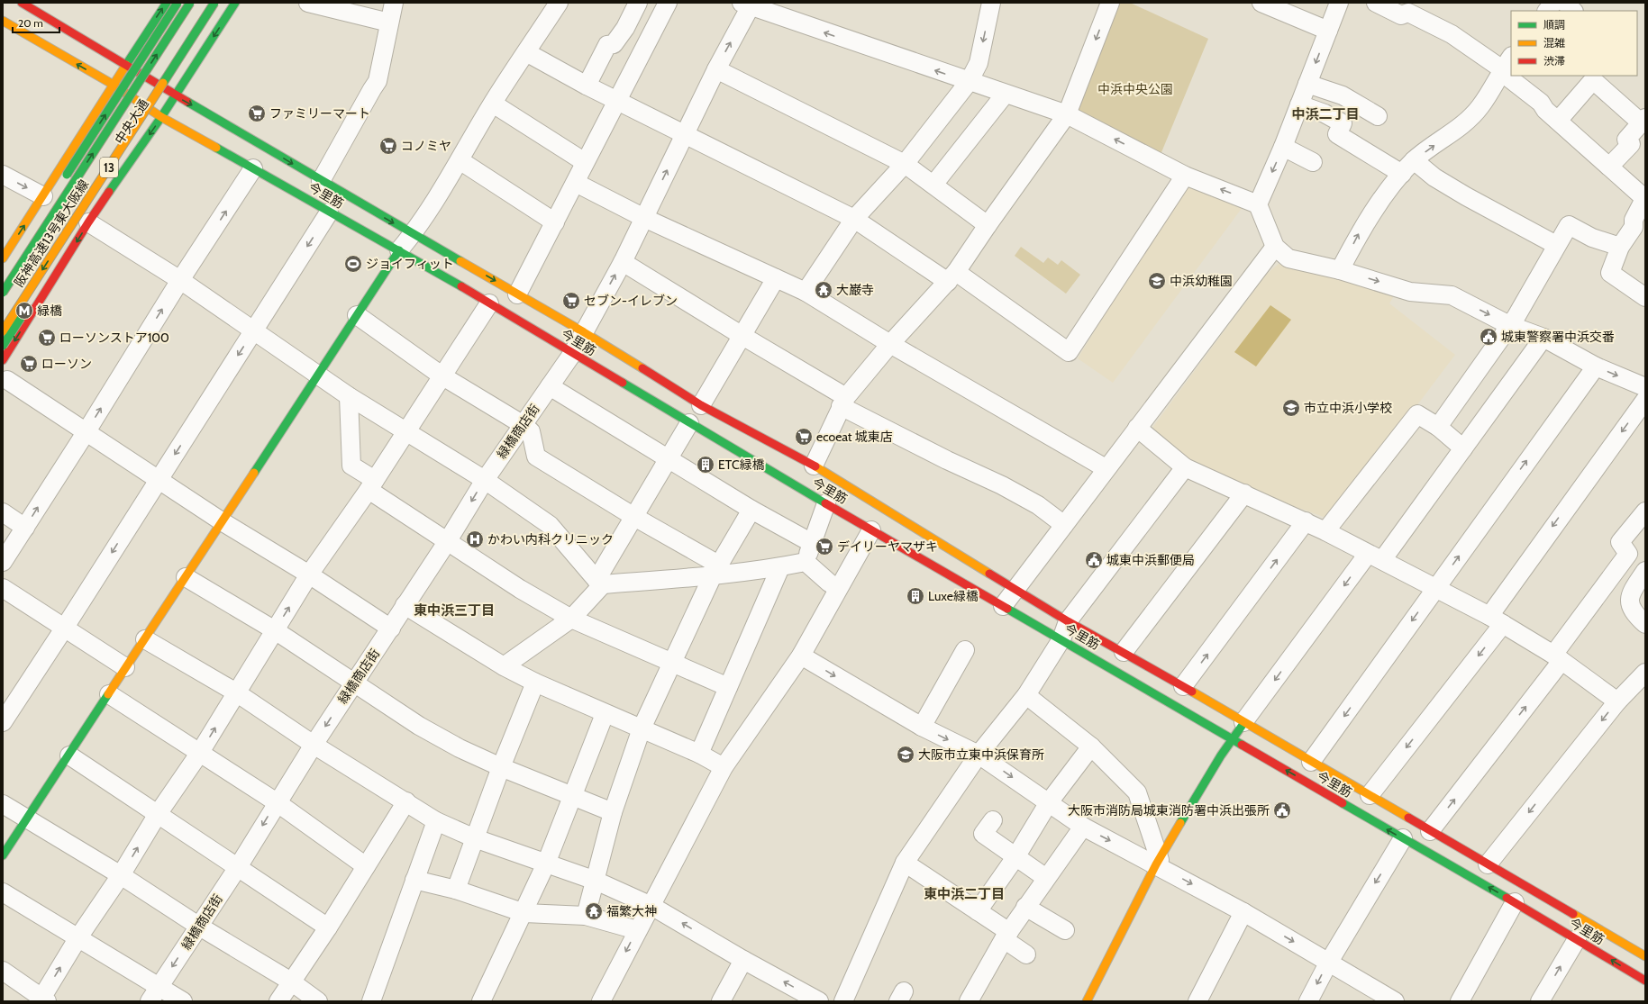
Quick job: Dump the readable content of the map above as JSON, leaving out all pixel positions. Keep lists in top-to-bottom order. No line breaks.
{"streets":{"main road":["中央大通","13","今里筋","阪神高速13号東大阪線"],"street":["緑橋商店街"]},"crossings":[["今里筋","緑橋商店街"]],"districts":["中浜二丁目","東中浜三丁目","東中浜二丁目"],"parks":["中浜中央公園"],"places":{"supermarket":["ファミリーマート","コノミヤ","セブン-イレブン","ローソンストア100","ローソン","ecoeat 城東店","デイリーヤマザキ"],"sports":["ジョイフィット"],"school or university":["中浜幼稚園","市立中浜小学校","大阪市立東中浜保育所"],"temple":["大巌寺","福繁大神"],"metro station":["緑橋"],"public building":["城東警察署中浜交番","城東中浜郵便局","大阪市消防局城東消防署中浜出張所"],"building":["ETC緑橋","Luxe緑橋"],"hospital":["かわい内科クリニック"]},"legend":["順調","混雑","渋滞"],"scale_bar":"20 m"}
